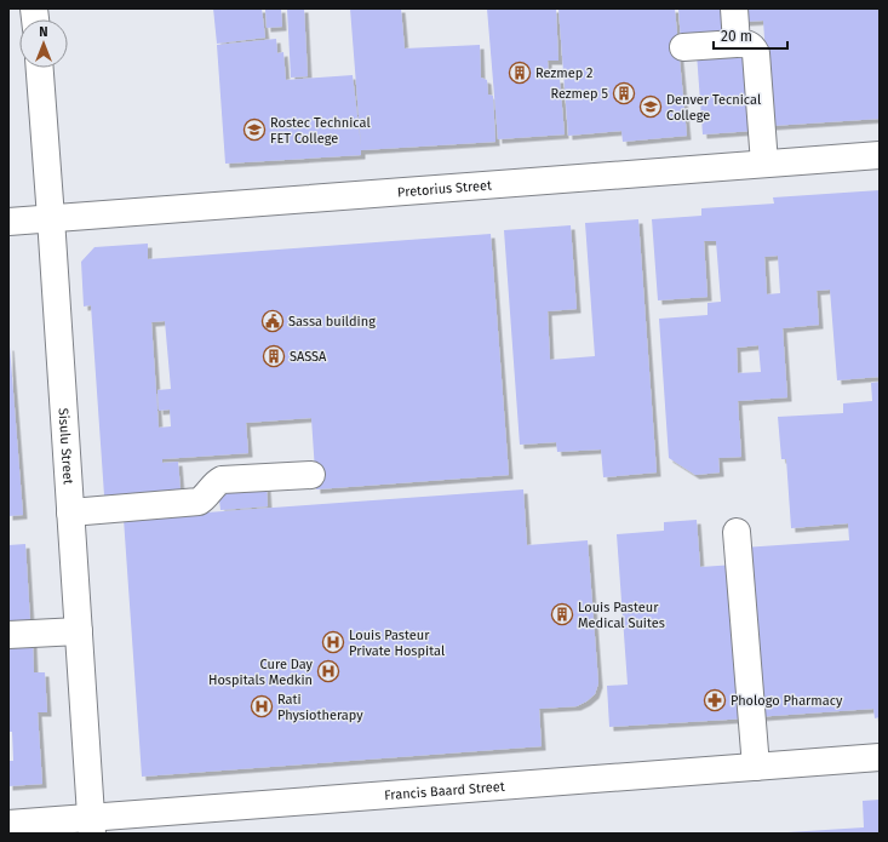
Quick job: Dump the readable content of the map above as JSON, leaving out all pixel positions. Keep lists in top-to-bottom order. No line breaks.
{"streets":{"street":["Pretorius Street","Sisulu Street","Francis Baard Street"]},"crossings":[["Pretorius Street","Sisulu Street"],["Sisulu Street","Francis Baard Street"]],"places":{"building":["Rezmep 2","Rezmep 5","SASSA","Louis Pasteur Medical Suites"],"school or university":["Denver Tecnical College","Rostec Technical FET College"],"public building":["Sassa building"],"hospital":["Louis Pasteur Private Hospital","Cure Day Hospitals Medkin","Rati Physiotherapy"],"pharmacy":["Phologo Pharmacy"]},"scale_bar":"20 m","north":"top"}
